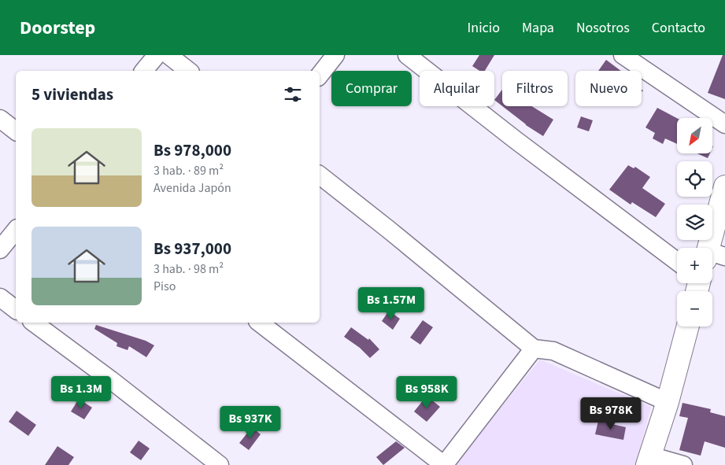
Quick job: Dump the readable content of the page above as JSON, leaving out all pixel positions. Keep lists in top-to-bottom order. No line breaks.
{"north":"bottom left","page":{"header":"Doorstep","nav":["Inicio","Mapa","Nosotros","Contacto"],"chip":["Comprar","Alquilar","Filtros","Nuevo"],"heading":"5 viviendas","map_buttons":["+","−"],"list":[{"name":"Bs 978,000","note":"3 hab. · 89 m² · Avenida Japón"},{"name":"Bs 937,000","note":"3 hab. · 98 m² · Piso"}],"price":["Bs 1.57M","Bs 1.3M","Bs 958K","Bs 978K","Bs 937K"]}}
